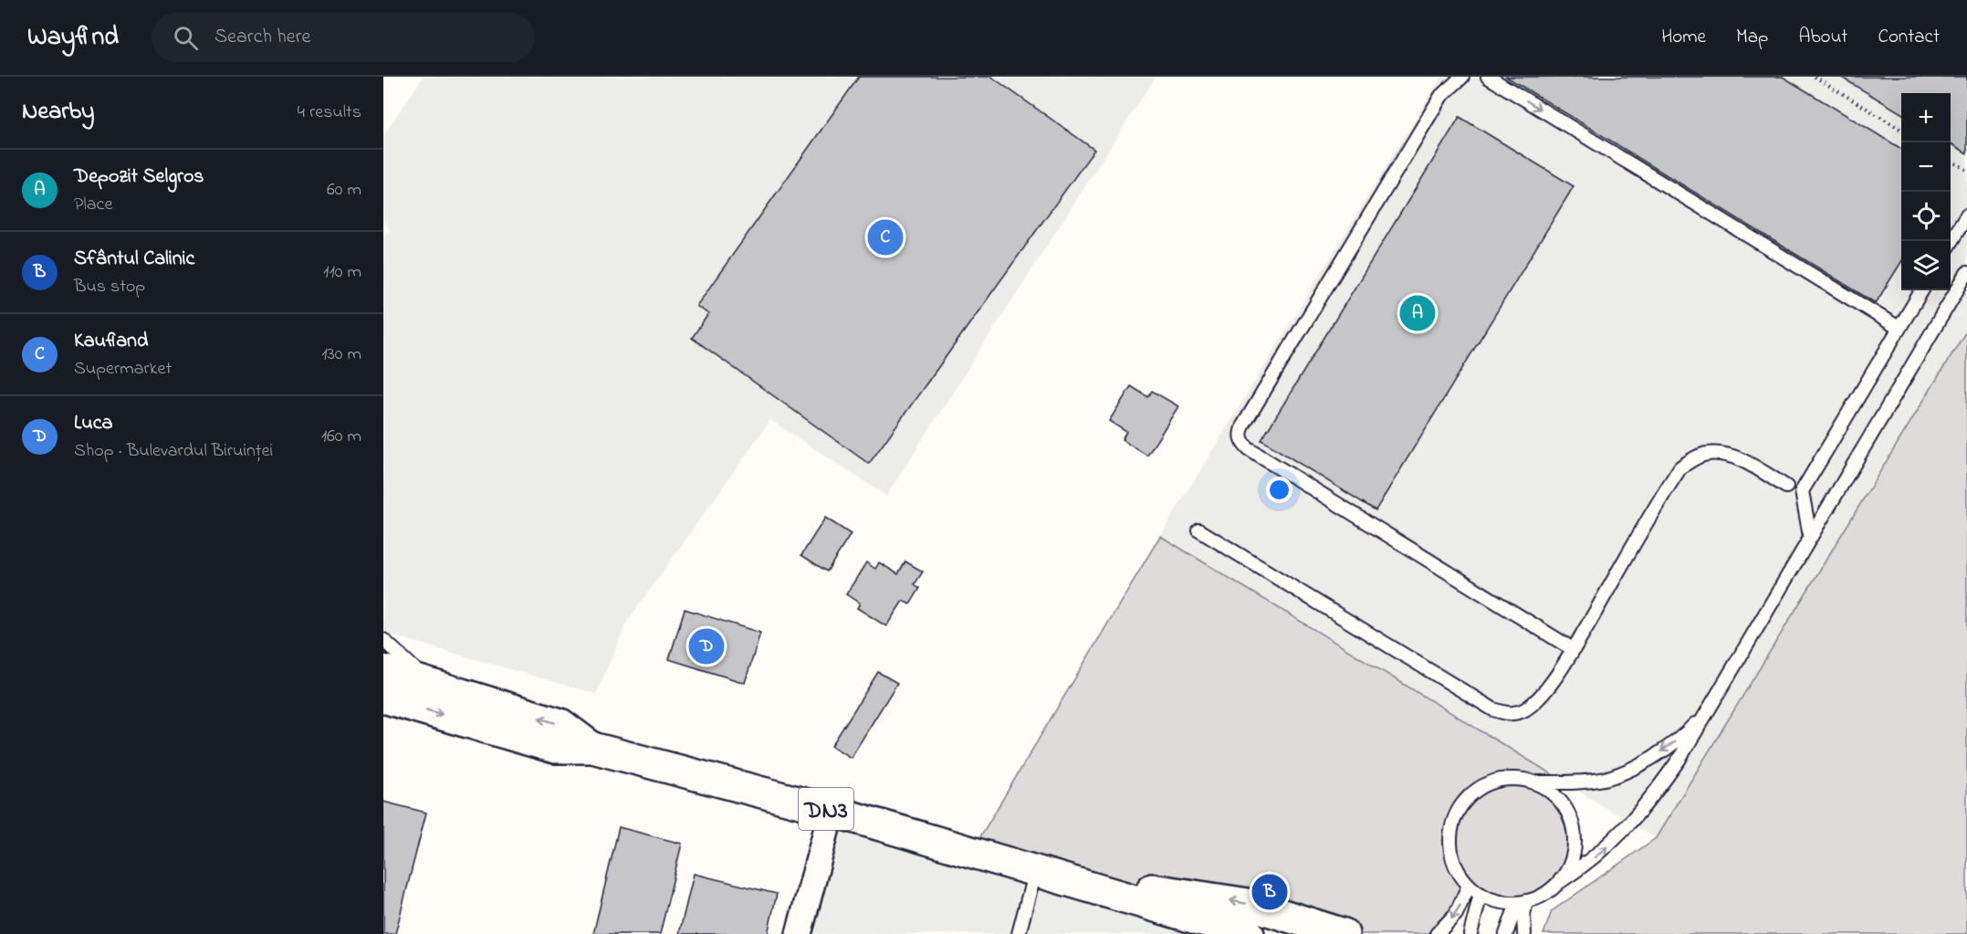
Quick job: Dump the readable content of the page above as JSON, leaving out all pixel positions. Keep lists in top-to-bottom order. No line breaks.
{"streets":{"main road":["DN3"]},"page":{"header":"Wayfind","search":"Search here","nav":["Home","Map","About","Contact"],"heading":["Nearby","4 results"],"map_buttons":["+","−"],"list":[{"mark":"A","name":"Depozit Selgros","note":"Place","value":"60 m"},{"mark":"B","name":"Sfântul Calinic","note":"Bus stop","value":"110 m"},{"mark":"C","name":"Kaufland","note":"Supermarket","value":"130 m"},{"mark":"D","name":"Luca","note":"Shop · Bulevardul Biruinței","value":"160 m"}],"pins":["C","A","D","B"]}}
